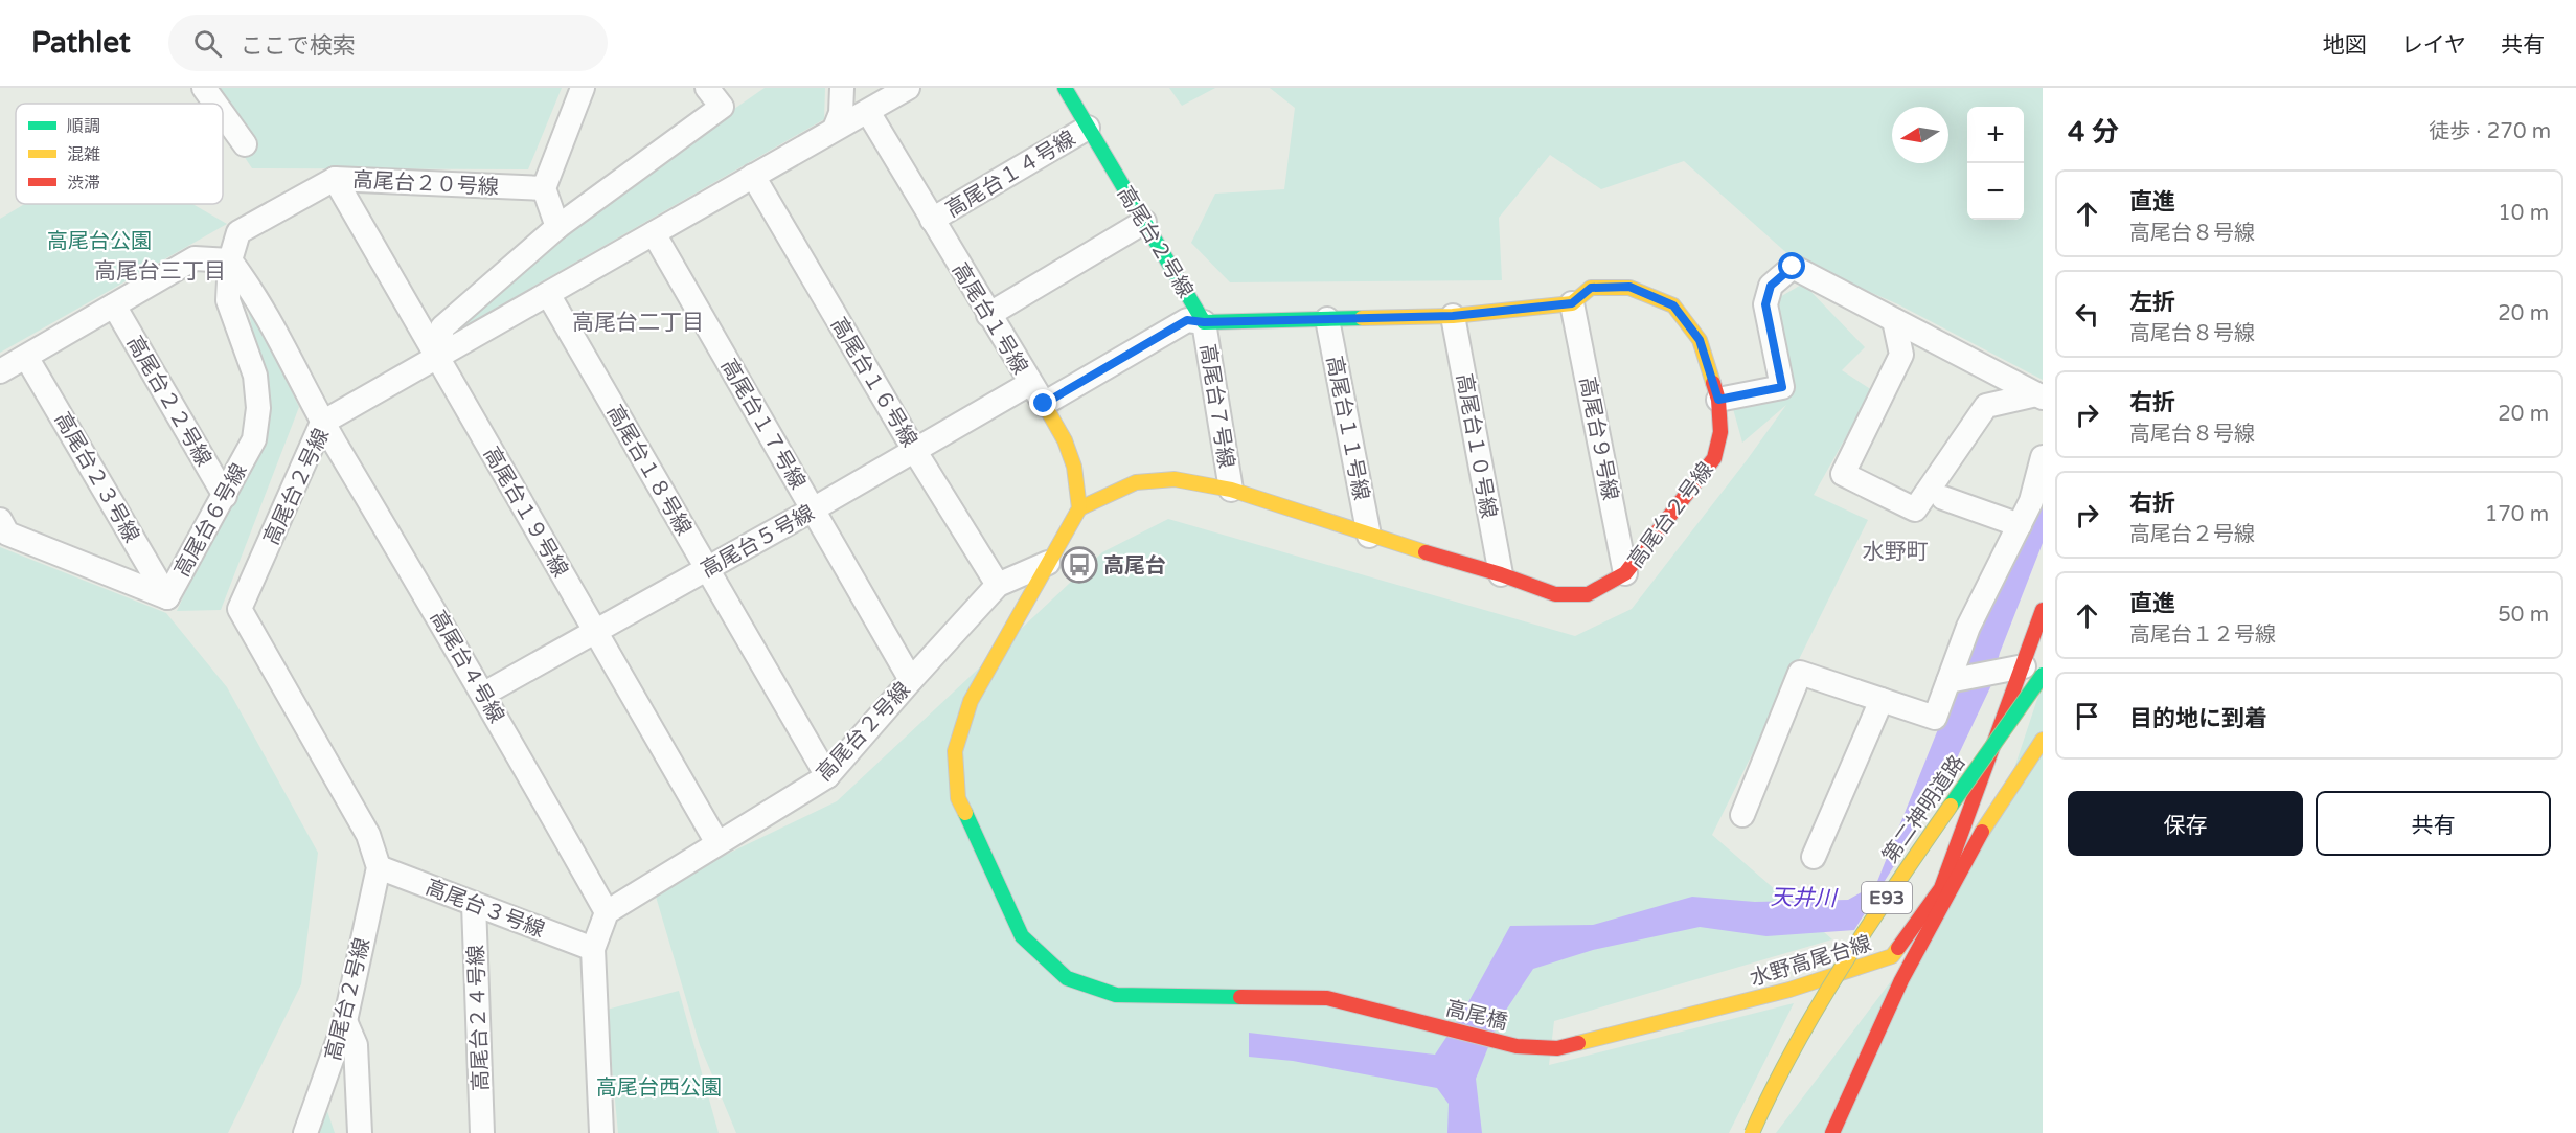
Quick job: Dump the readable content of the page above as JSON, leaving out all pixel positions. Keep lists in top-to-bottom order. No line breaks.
{"streets":{"main road":["高尾台２号線","高尾台１号線","第二神明道路","E93","水野高尾台線","高尾橋"],"street":["高尾台１４号線","高尾台２０号線","高尾台１６号線","高尾台２２号線","高尾台７号線","高尾台１７号線","高尾台１１号線","高尾台９号線","高尾台１０号線","高尾台１８号線","高尾台２３号線","高尾台１９号線","高尾台６号線","高尾台５号線","高尾台４号線","高尾台３号線","高尾台２４号線"]},"crossings":[["高尾台１４号線","高尾台２号線"],["高尾台１４号線","高尾台１号線"],["高尾台２０号線","高尾台１９号線"],["高尾台２０号線","高尾台６号線"],["高尾台２号線","高尾台１号線"],["高尾台２号線","高尾台１６号線"],["高尾台２号線","高尾台７号線"],["高尾台２号線","高尾台１７号線"],["高尾台２号線","高尾台１１号線"],["高尾台２号線","高尾台９号線"],["高尾台２号線","高尾台１０号線"],["高尾台２号線","高尾台１８号線"],["高尾台２号線","高尾台１９号線"],["高尾台２号線","高尾台４号線"],["高尾台２号線","高尾台３号線"],["高尾台１号線","高尾台５号線"],["高尾台１６号線","高尾台５号線"],["高尾台２２号線","高尾台６号線"],["高尾台１７号線","高尾台５号線"],["高尾台１８号線","高尾台５号線"],["高尾台２３号線","高尾台６号線"],["高尾台１９号線","高尾台５号線"],["高尾台５号線","高尾台４号線"],["第二神明道路","水野高尾台線"],["高尾台３号線","高尾台２４号線"],["水野高尾台線","高尾橋"]],"districts":["高尾台三丁目","高尾台二丁目","水野町"],"water":["天井川"],"parks":["高尾台公園","高尾台西公園"],"places":{"bus stop":["高尾台"]},"legend":["順調","混雑","渋滞"],"north":"left","page":{"header":"Pathlet","search":"ここで検索","nav":["地図","レイヤ","共有"],"heading":["4 分","徒歩 · 270 m"],"map_buttons":["+","−"],"list":[["直進","高尾台８号線","10 m"],["左折","高尾台８号線","20 m"],["右折","高尾台８号線","20 m"],["右折","高尾台２号線","170 m"],["直進","高尾台１２号線","50 m"],"目的地に到着"],"buttons":["保存","共有"]}}
